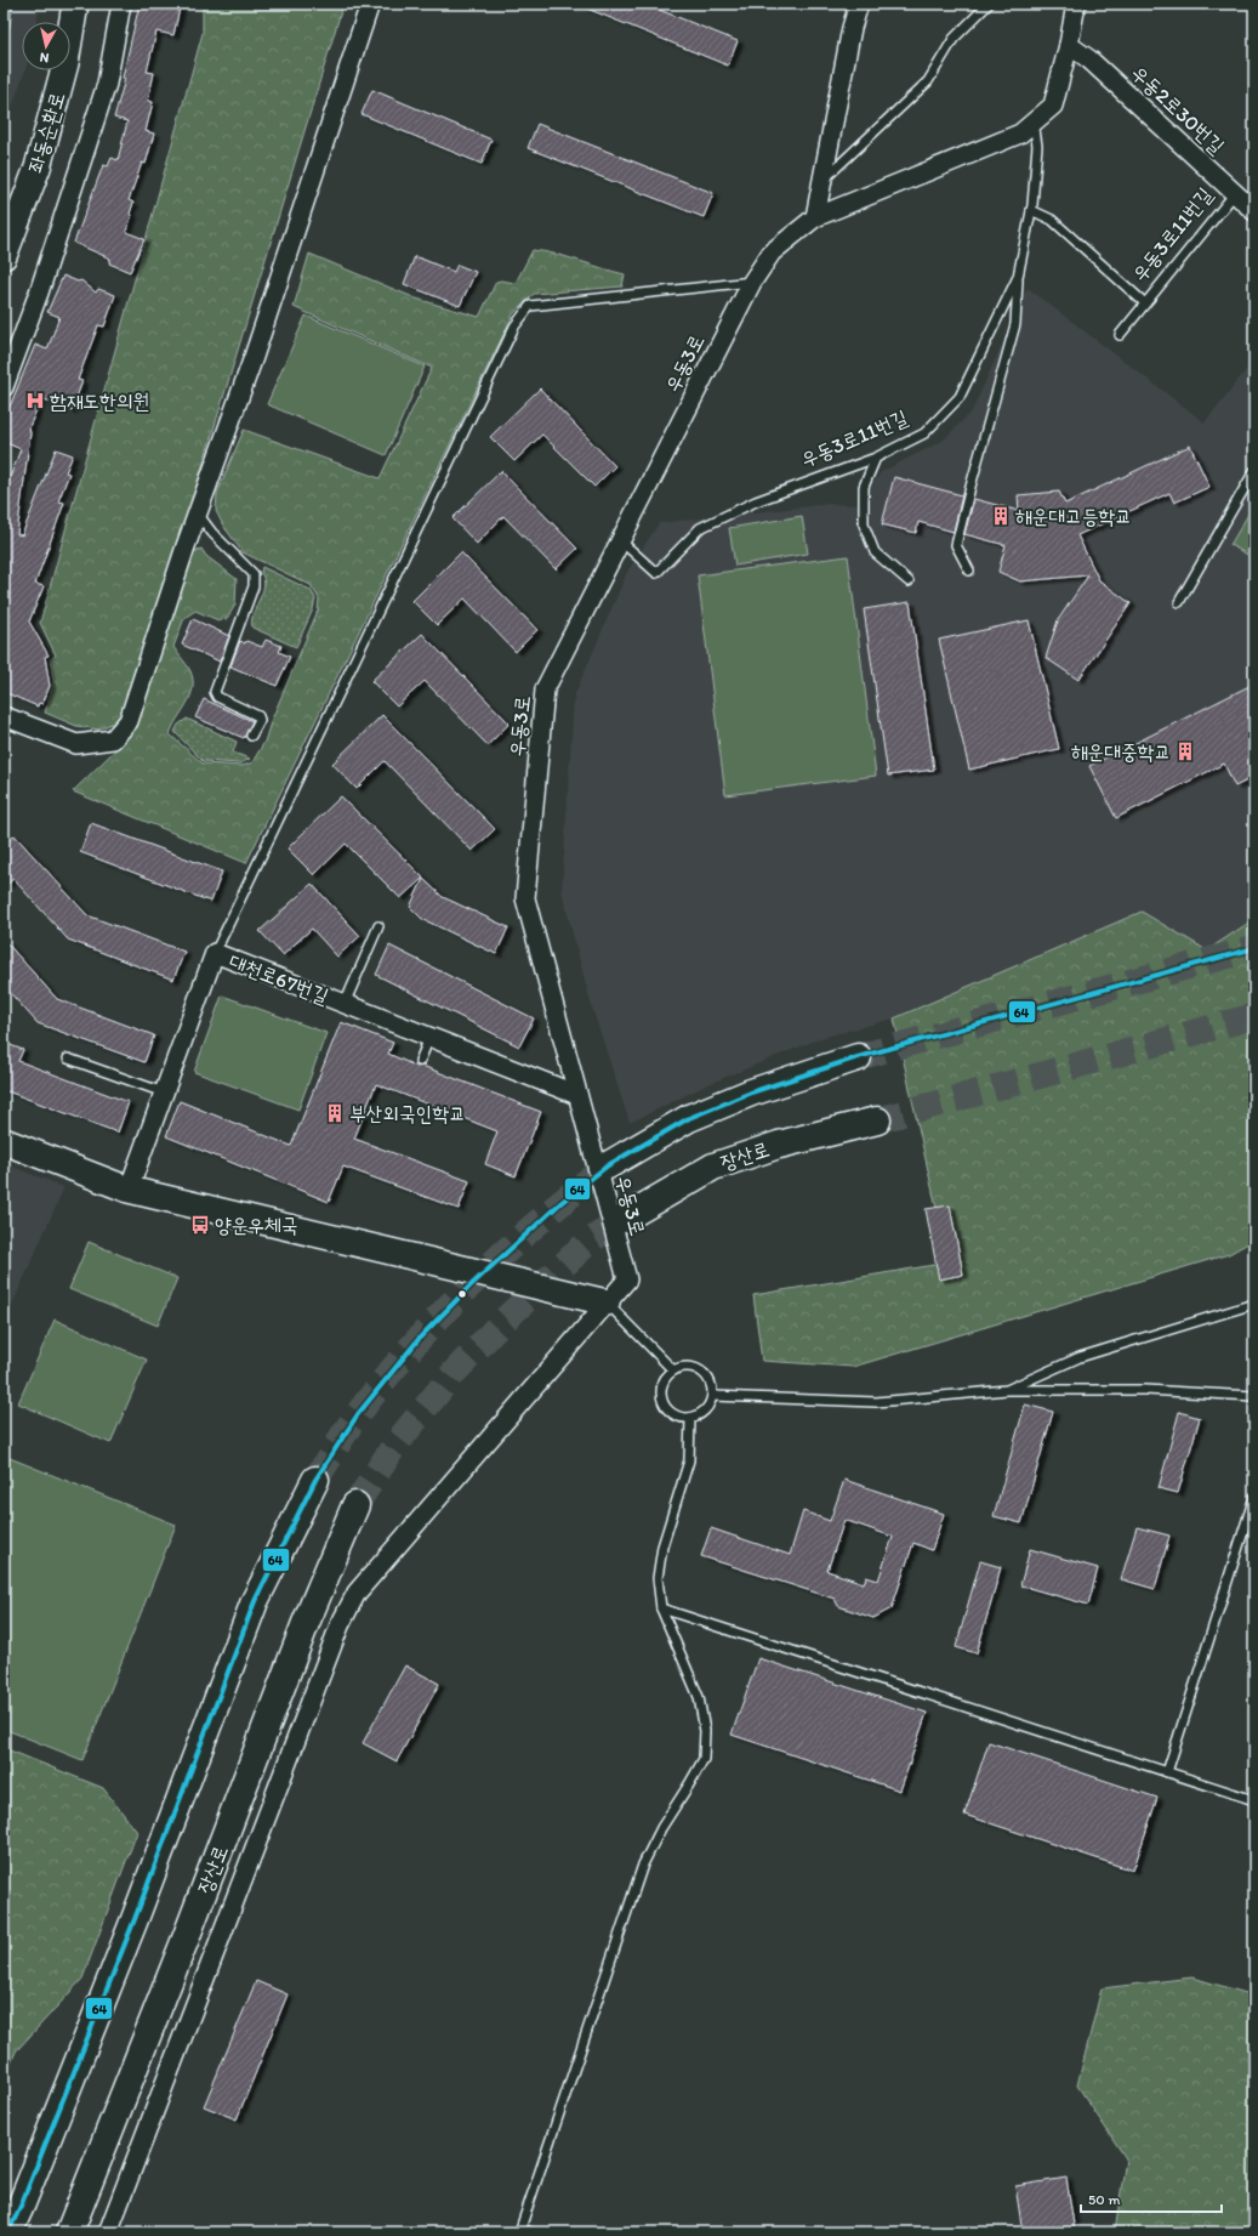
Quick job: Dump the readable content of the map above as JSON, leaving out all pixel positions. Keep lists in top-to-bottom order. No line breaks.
{"streets":{"highway":["장산로"],"street":["우동2로30번길","좌동순환로","우동3로","대천로67번길"],"lane":["우동3로11번길"]},"crossings":[["우동2로30번길","우동3로11번길"],["우동3로11번길","우동3로"],["우동3로","대천로67번길"]],"places":{"hospital":["함재도한의원"],"building":["해운대고등학교","해운대중학교","부산외국인학교"],"bus stop":["양운우체국"]},"lines":["transit line 64"],"scale_bar":"50 m","north":"bottom"}
